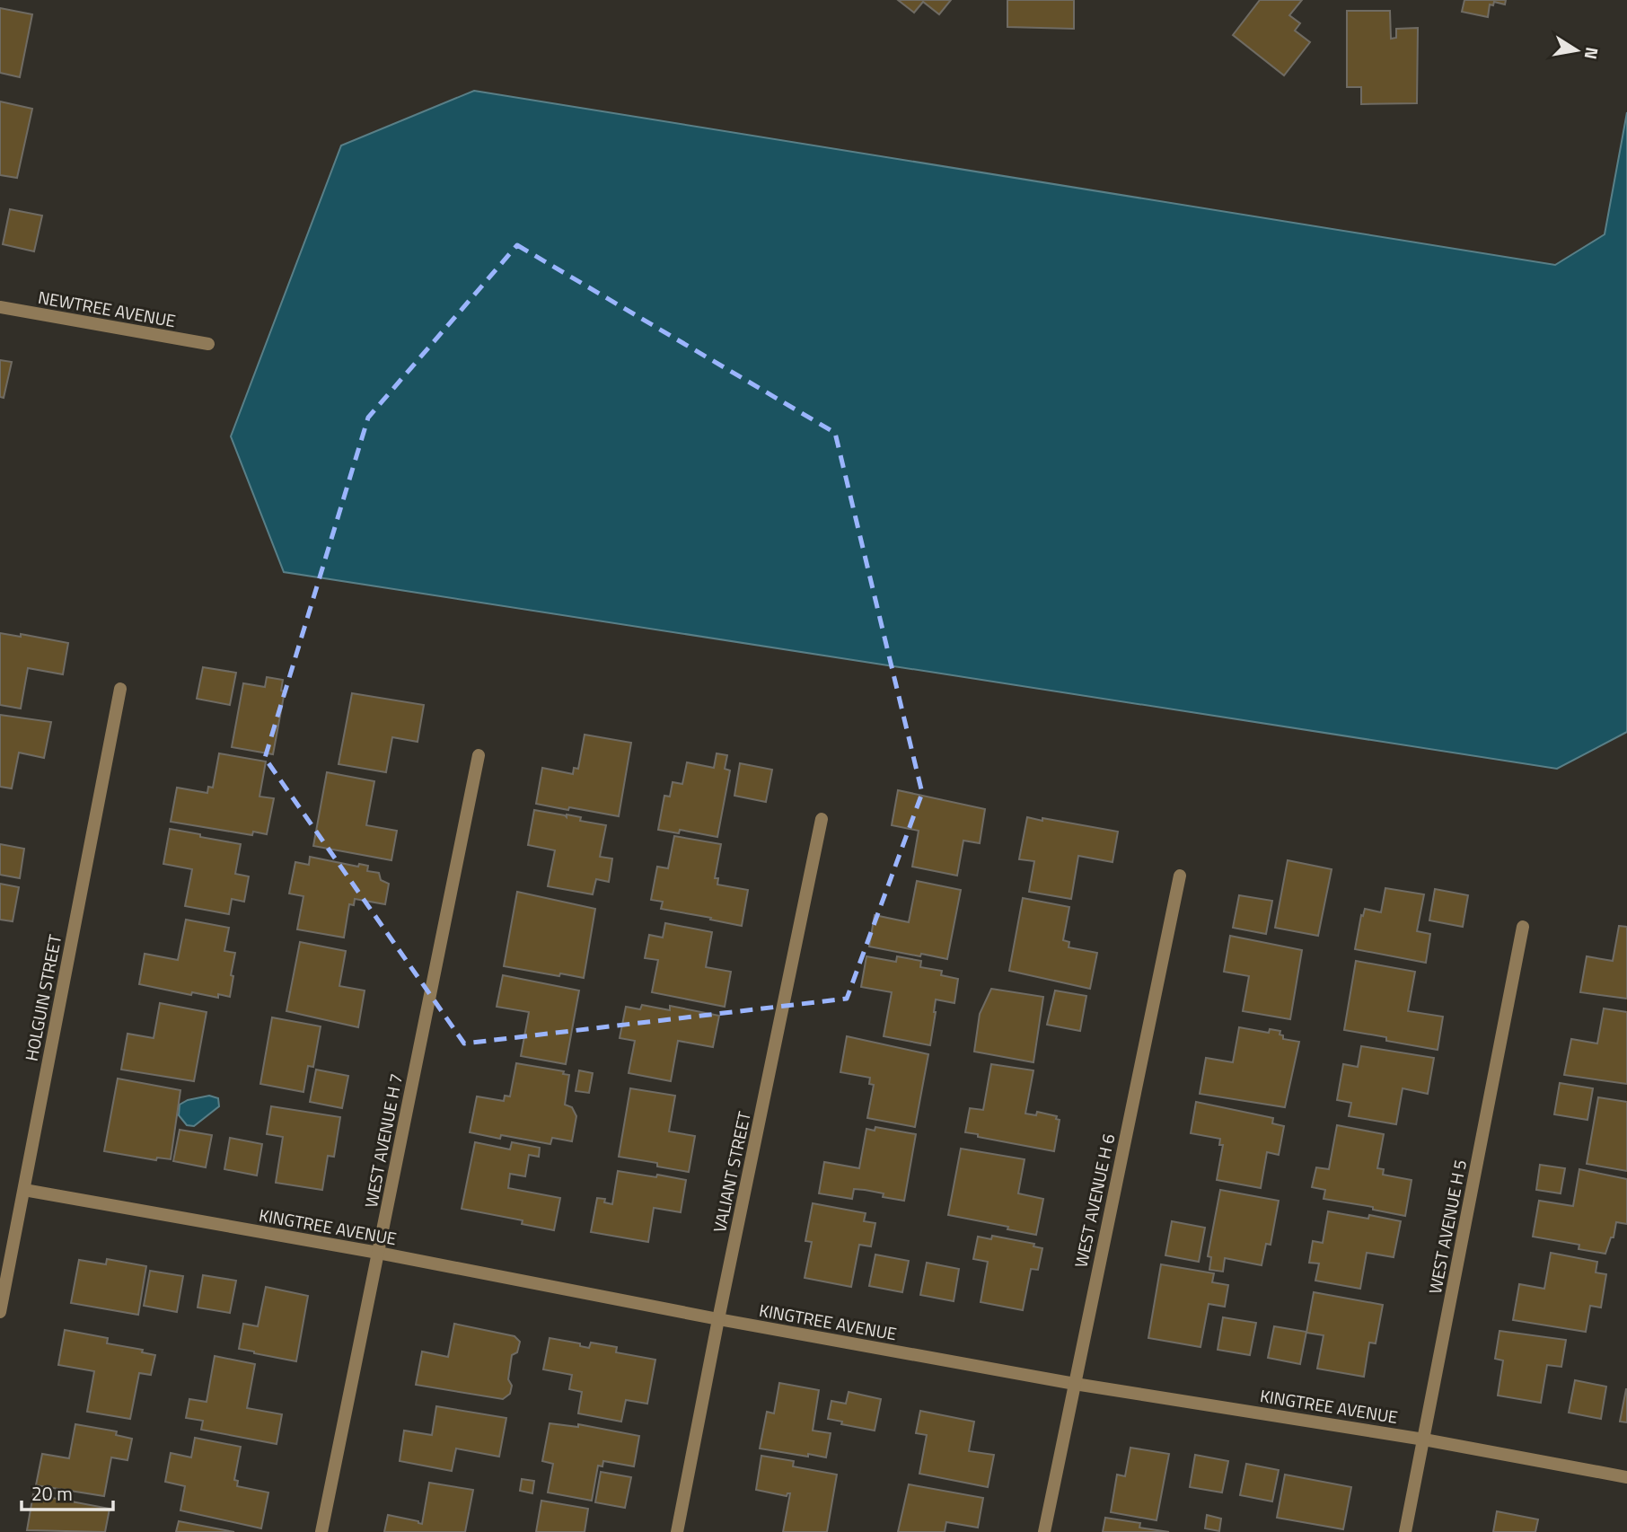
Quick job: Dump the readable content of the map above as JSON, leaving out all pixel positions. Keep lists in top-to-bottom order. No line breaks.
{"streets":{"street":["NEWTREE AVENUE","HOLGUIN STREET","WEST AVENUE H 7","VALIANT STREET","WEST AVENUE H 6","KINGTREE AVENUE","WEST AVENUE H 5"]},"crossings":[["HOLGUIN STREET","KINGTREE AVENUE"],["WEST AVENUE H 7","KINGTREE AVENUE"],["VALIANT STREET","KINGTREE AVENUE"],["WEST AVENUE H 6","KINGTREE AVENUE"],["KINGTREE AVENUE","WEST AVENUE H 5"]],"scale_bar":"20 m","north":"right"}
